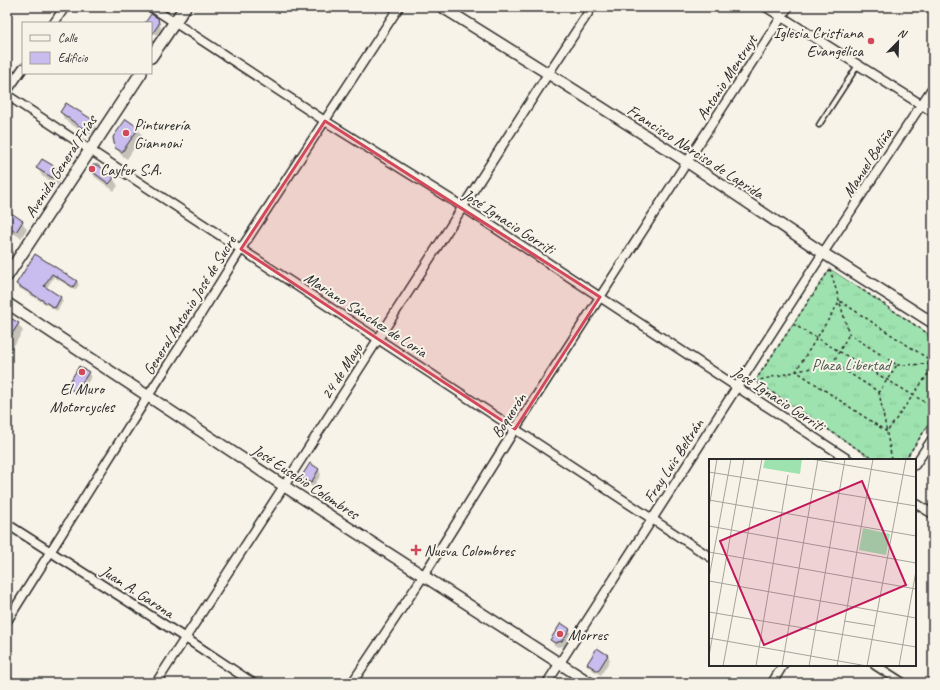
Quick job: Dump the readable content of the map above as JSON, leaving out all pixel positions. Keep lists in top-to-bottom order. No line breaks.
{"streets":{"main road":["Avenida General Frías"],"street":["Antonio Mentruyt","Francisco Narciso de Laprida","Manuel Baliña","José Ignacio Gorriti","General Antonio José de Sucre","Mariano Sánchez de Loria","24 de Mayo","Boquerón","Fray Luis Beltrán","José Eusebio Colombres","Juan A. Garona"]},"crossings":[["Antonio Mentruyt","Francisco Narciso de Laprida"],["Antonio Mentruyt","Boquerón"],["Francisco Narciso de Laprida","Manuel Baliña"],["Francisco Narciso de Laprida","24 de Mayo"],["Francisco Narciso de Laprida","Boquerón"],["Francisco Narciso de Laprida","Fray Luis Beltrán"],["Manuel Baliña","Fray Luis Beltrán"],["Avenida General Frías","Mariano Sánchez de Loria"],["José Ignacio Gorriti","General Antonio José de Sucre"],["José Ignacio Gorriti","24 de Mayo"],["José Ignacio Gorriti","Boquerón"],["José Ignacio Gorriti","Fray Luis Beltrán"],["General Antonio José de Sucre","Mariano Sánchez de Loria"],["General Antonio José de Sucre","José Eusebio Colombres"],["General Antonio José de Sucre","Juan A. Garona"],["Mariano Sánchez de Loria","24 de Mayo"],["Mariano Sánchez de Loria","Boquerón"],["Mariano Sánchez de Loria","Fray Luis Beltrán"],["24 de Mayo","José Eusebio Colombres"],["24 de Mayo","Juan A. Garona"],["Boquerón","José Eusebio Colombres"],["Fray Luis Beltrán","José Eusebio Colombres"]],"parks":["Plaza Libertad"],"places":{"other":["Iglesia Cristiana Evangélica","Pinturería Giannoni","Cayfer S.A.","El Muro Motorcycles","Morres"],"health":["Nueva Colombres"]},"legend":["Calle","Edificio"],"north":"top right"}
